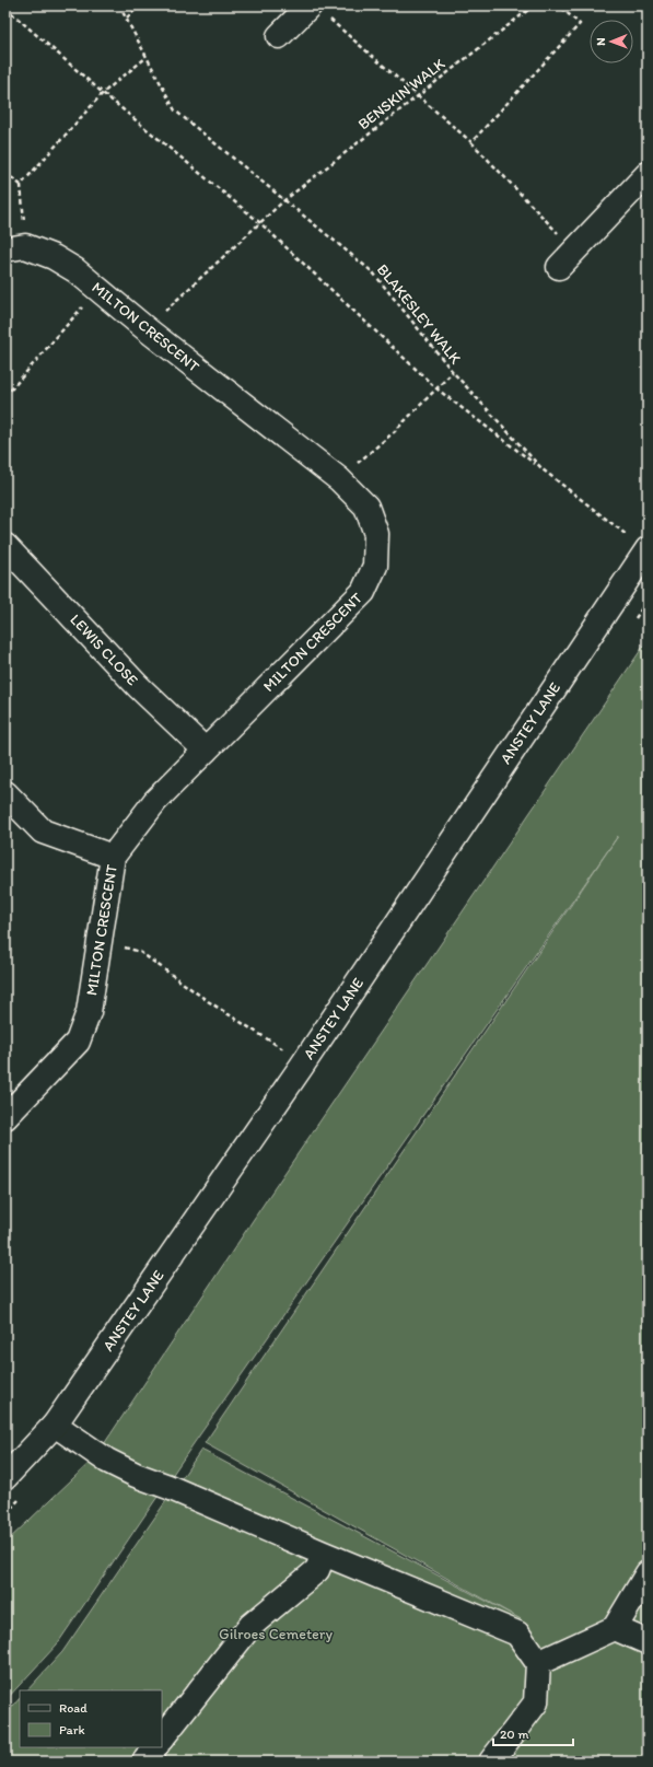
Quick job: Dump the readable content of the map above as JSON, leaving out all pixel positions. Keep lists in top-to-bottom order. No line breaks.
{"streets":{"street":["MILTON CRESCENT","LEWIS CLOSE","ANSTEY LANE"],"path":["BENSKIN WALK","BLAKESLEY WALK"]},"crossings":[["BENSKIN WALK","BLAKESLEY WALK"],["BENSKIN WALK","MILTON CRESCENT"],["BLAKESLEY WALK","ANSTEY LANE"],["MILTON CRESCENT","LEWIS CLOSE"]],"parks":["Gilroes Cemetery"],"legend":["Road","Park"],"scale_bar":"20 m","north":"left"}
